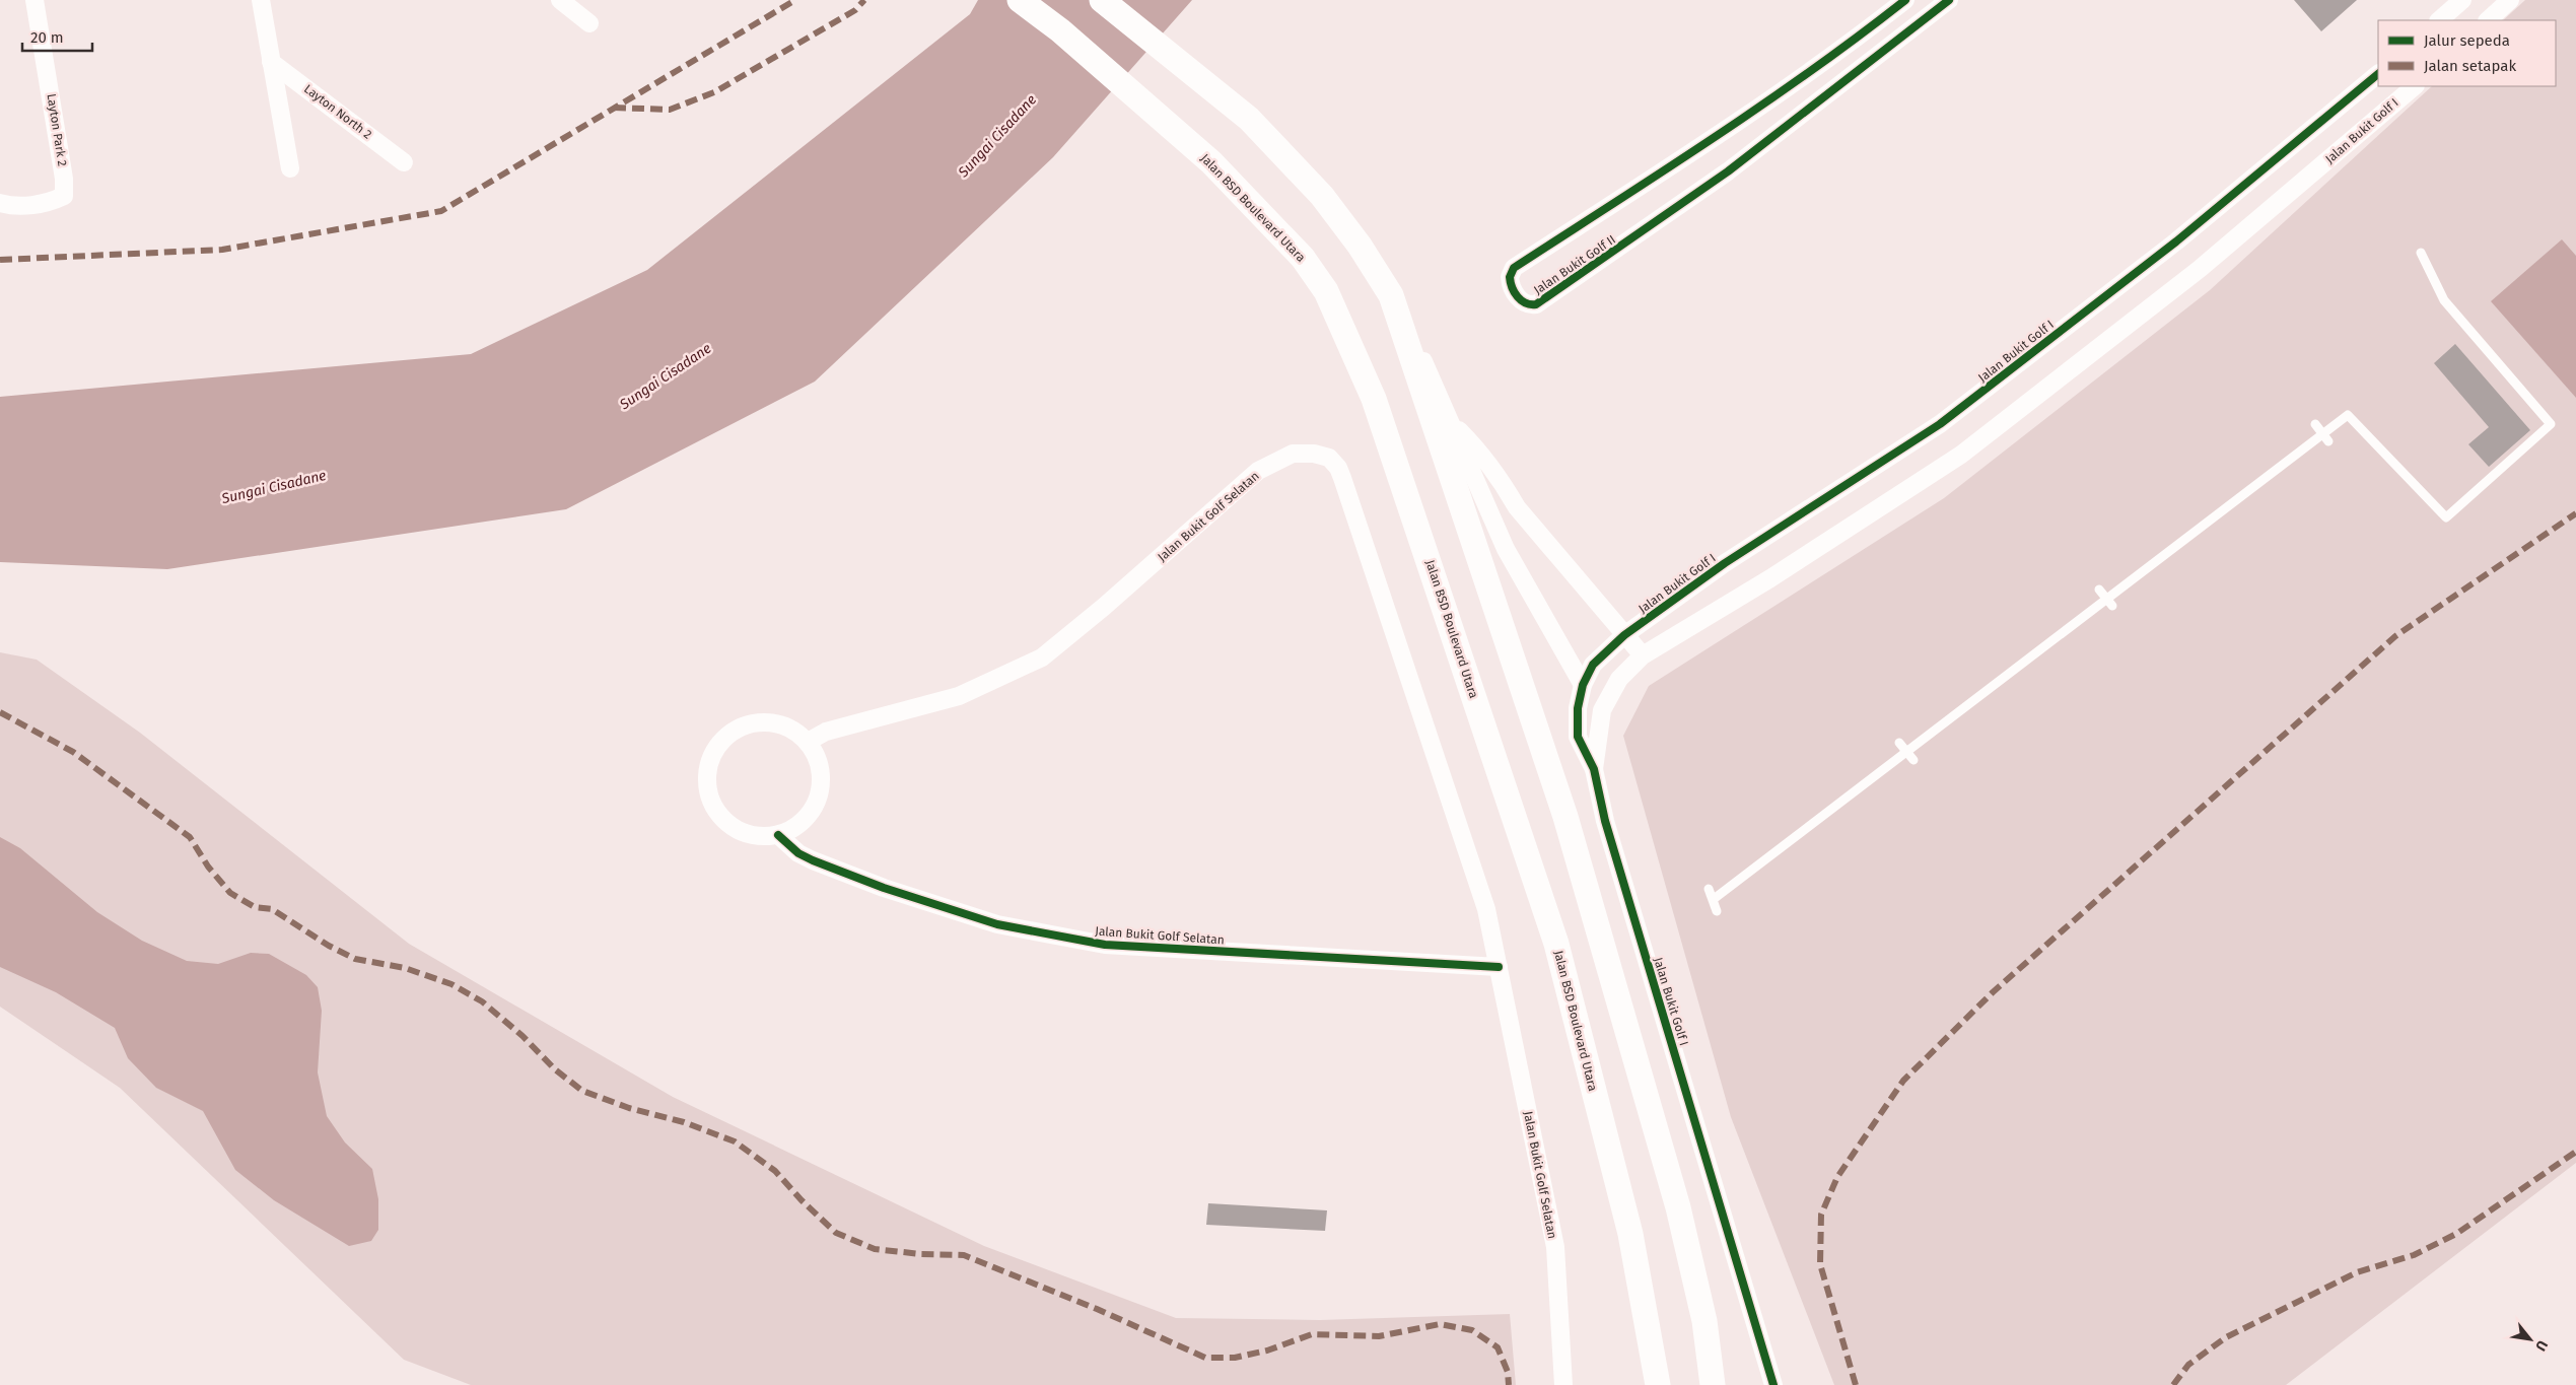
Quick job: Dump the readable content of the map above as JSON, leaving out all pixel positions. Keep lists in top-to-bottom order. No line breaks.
{"streets":{"main road":["Jalan BSD Boulevard Utara"],"street":["Layton North 2","Layton Park 2","Jalan Bukit Golf I","Jalan Bukit Golf II","Jalan Bukit Golf Selatan"]},"water":["Sungai Cisadane"],"legend":["Jalur sepeda","Jalan setapak"],"scale_bar":"20 m","north":"bottom right"}
